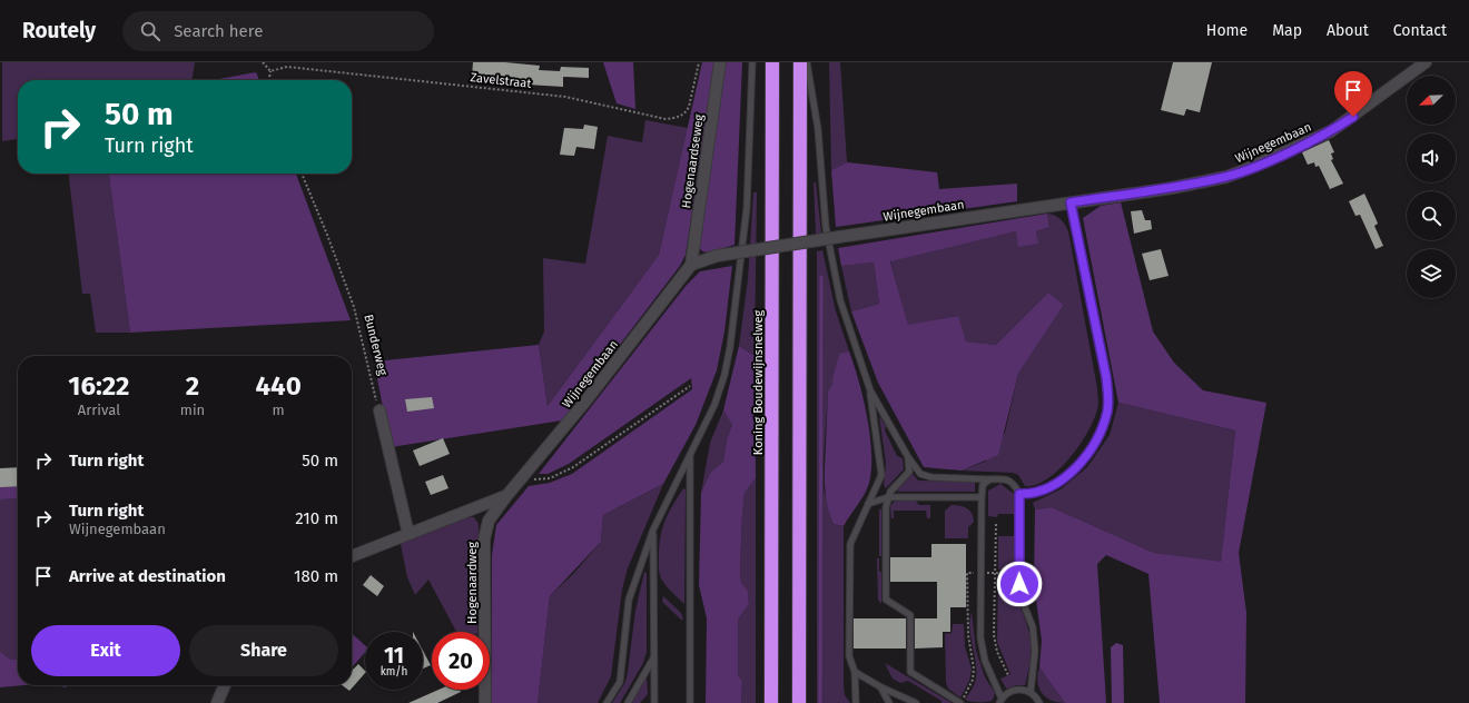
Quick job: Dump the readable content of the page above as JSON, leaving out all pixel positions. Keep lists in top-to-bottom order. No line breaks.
{"streets":{"highway":["Koning Boudewijnsnelweg"],"street":["Wijnegembaan","Hogenaardseweg","Hogenaardweg"],"path":["Zavelstraat","Bunderweg"]},"crossings":[["Wijnegembaan","Hogenaardseweg"],["Wijnegembaan","Hogenaardweg"]],"north":"bottom left","page":{"header":"Routely","search":"Search here","nav":["Home","Map","About","Contact"],"turn":["50 m","Turn right"],"eta":["16:22","Arrival","2","min","440","m"],"list":[{"name":"Turn right","value":"50 m"},{"name":"Turn right","note":"Wijnegembaan","value":"210 m"},{"name":"Arrive at destination","value":"180 m"}],"buttons":["Exit","Share"],"speed":"11 km/h","limit":"20"}}
